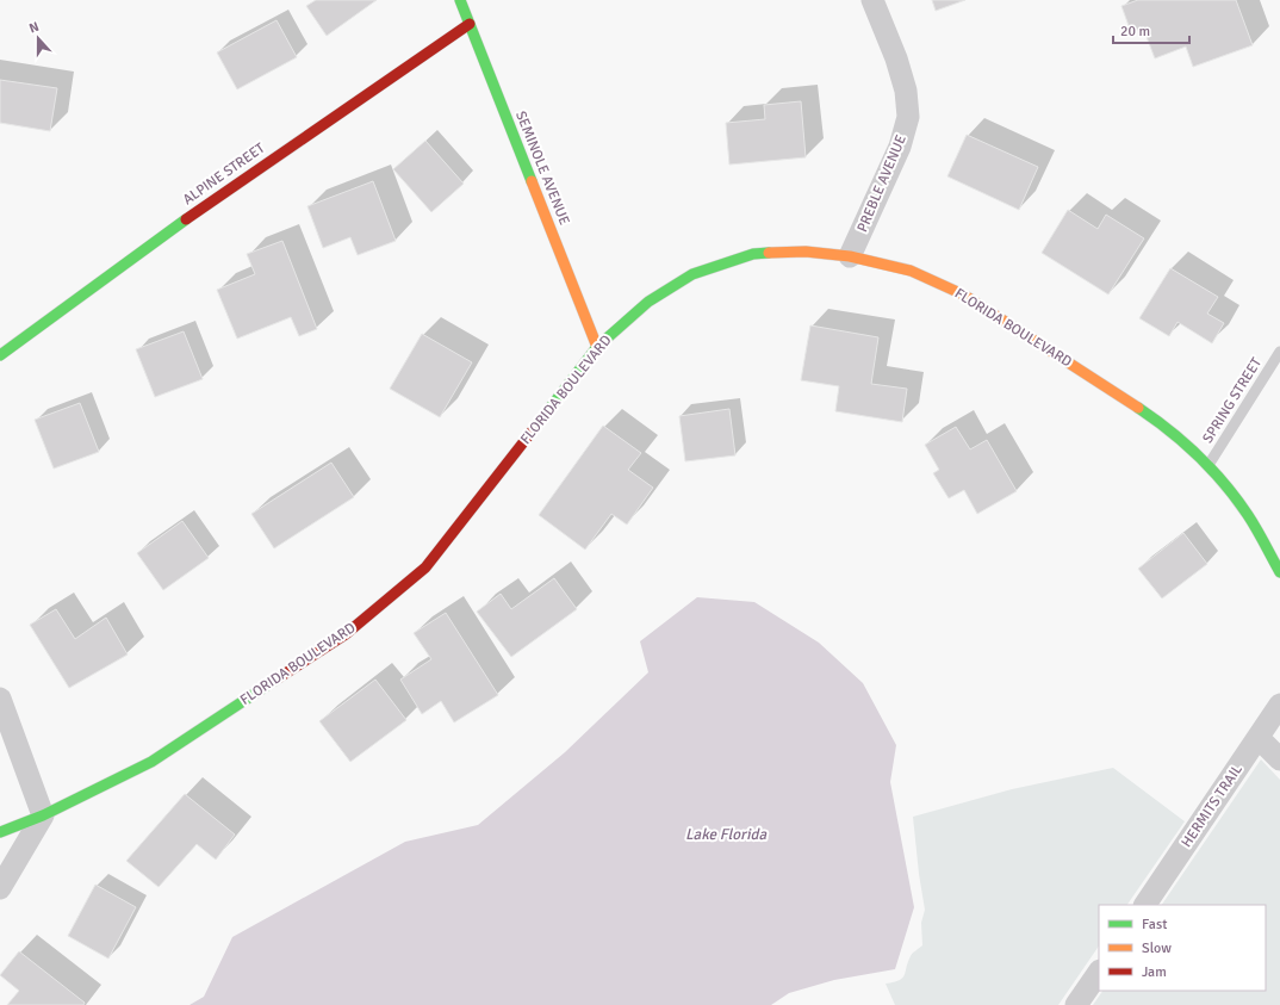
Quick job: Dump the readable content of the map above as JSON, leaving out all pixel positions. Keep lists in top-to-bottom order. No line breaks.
{"streets":{"street":["SEMINOLE AVENUE","ALPINE STREET","PREBLE AVENUE","FLORIDA BOULEVARD","HERMITS TRAIL"],"lane":["SPRING STREET"]},"crossings":[["SEMINOLE AVENUE","ALPINE STREET"],["SEMINOLE AVENUE","FLORIDA BOULEVARD"],["PREBLE AVENUE","FLORIDA BOULEVARD"],["FLORIDA BOULEVARD","SPRING STREET"]],"water":["Lake Florida"],"legend":["Fast","Slow","Jam"],"scale_bar":"20 m","north":"top"}
